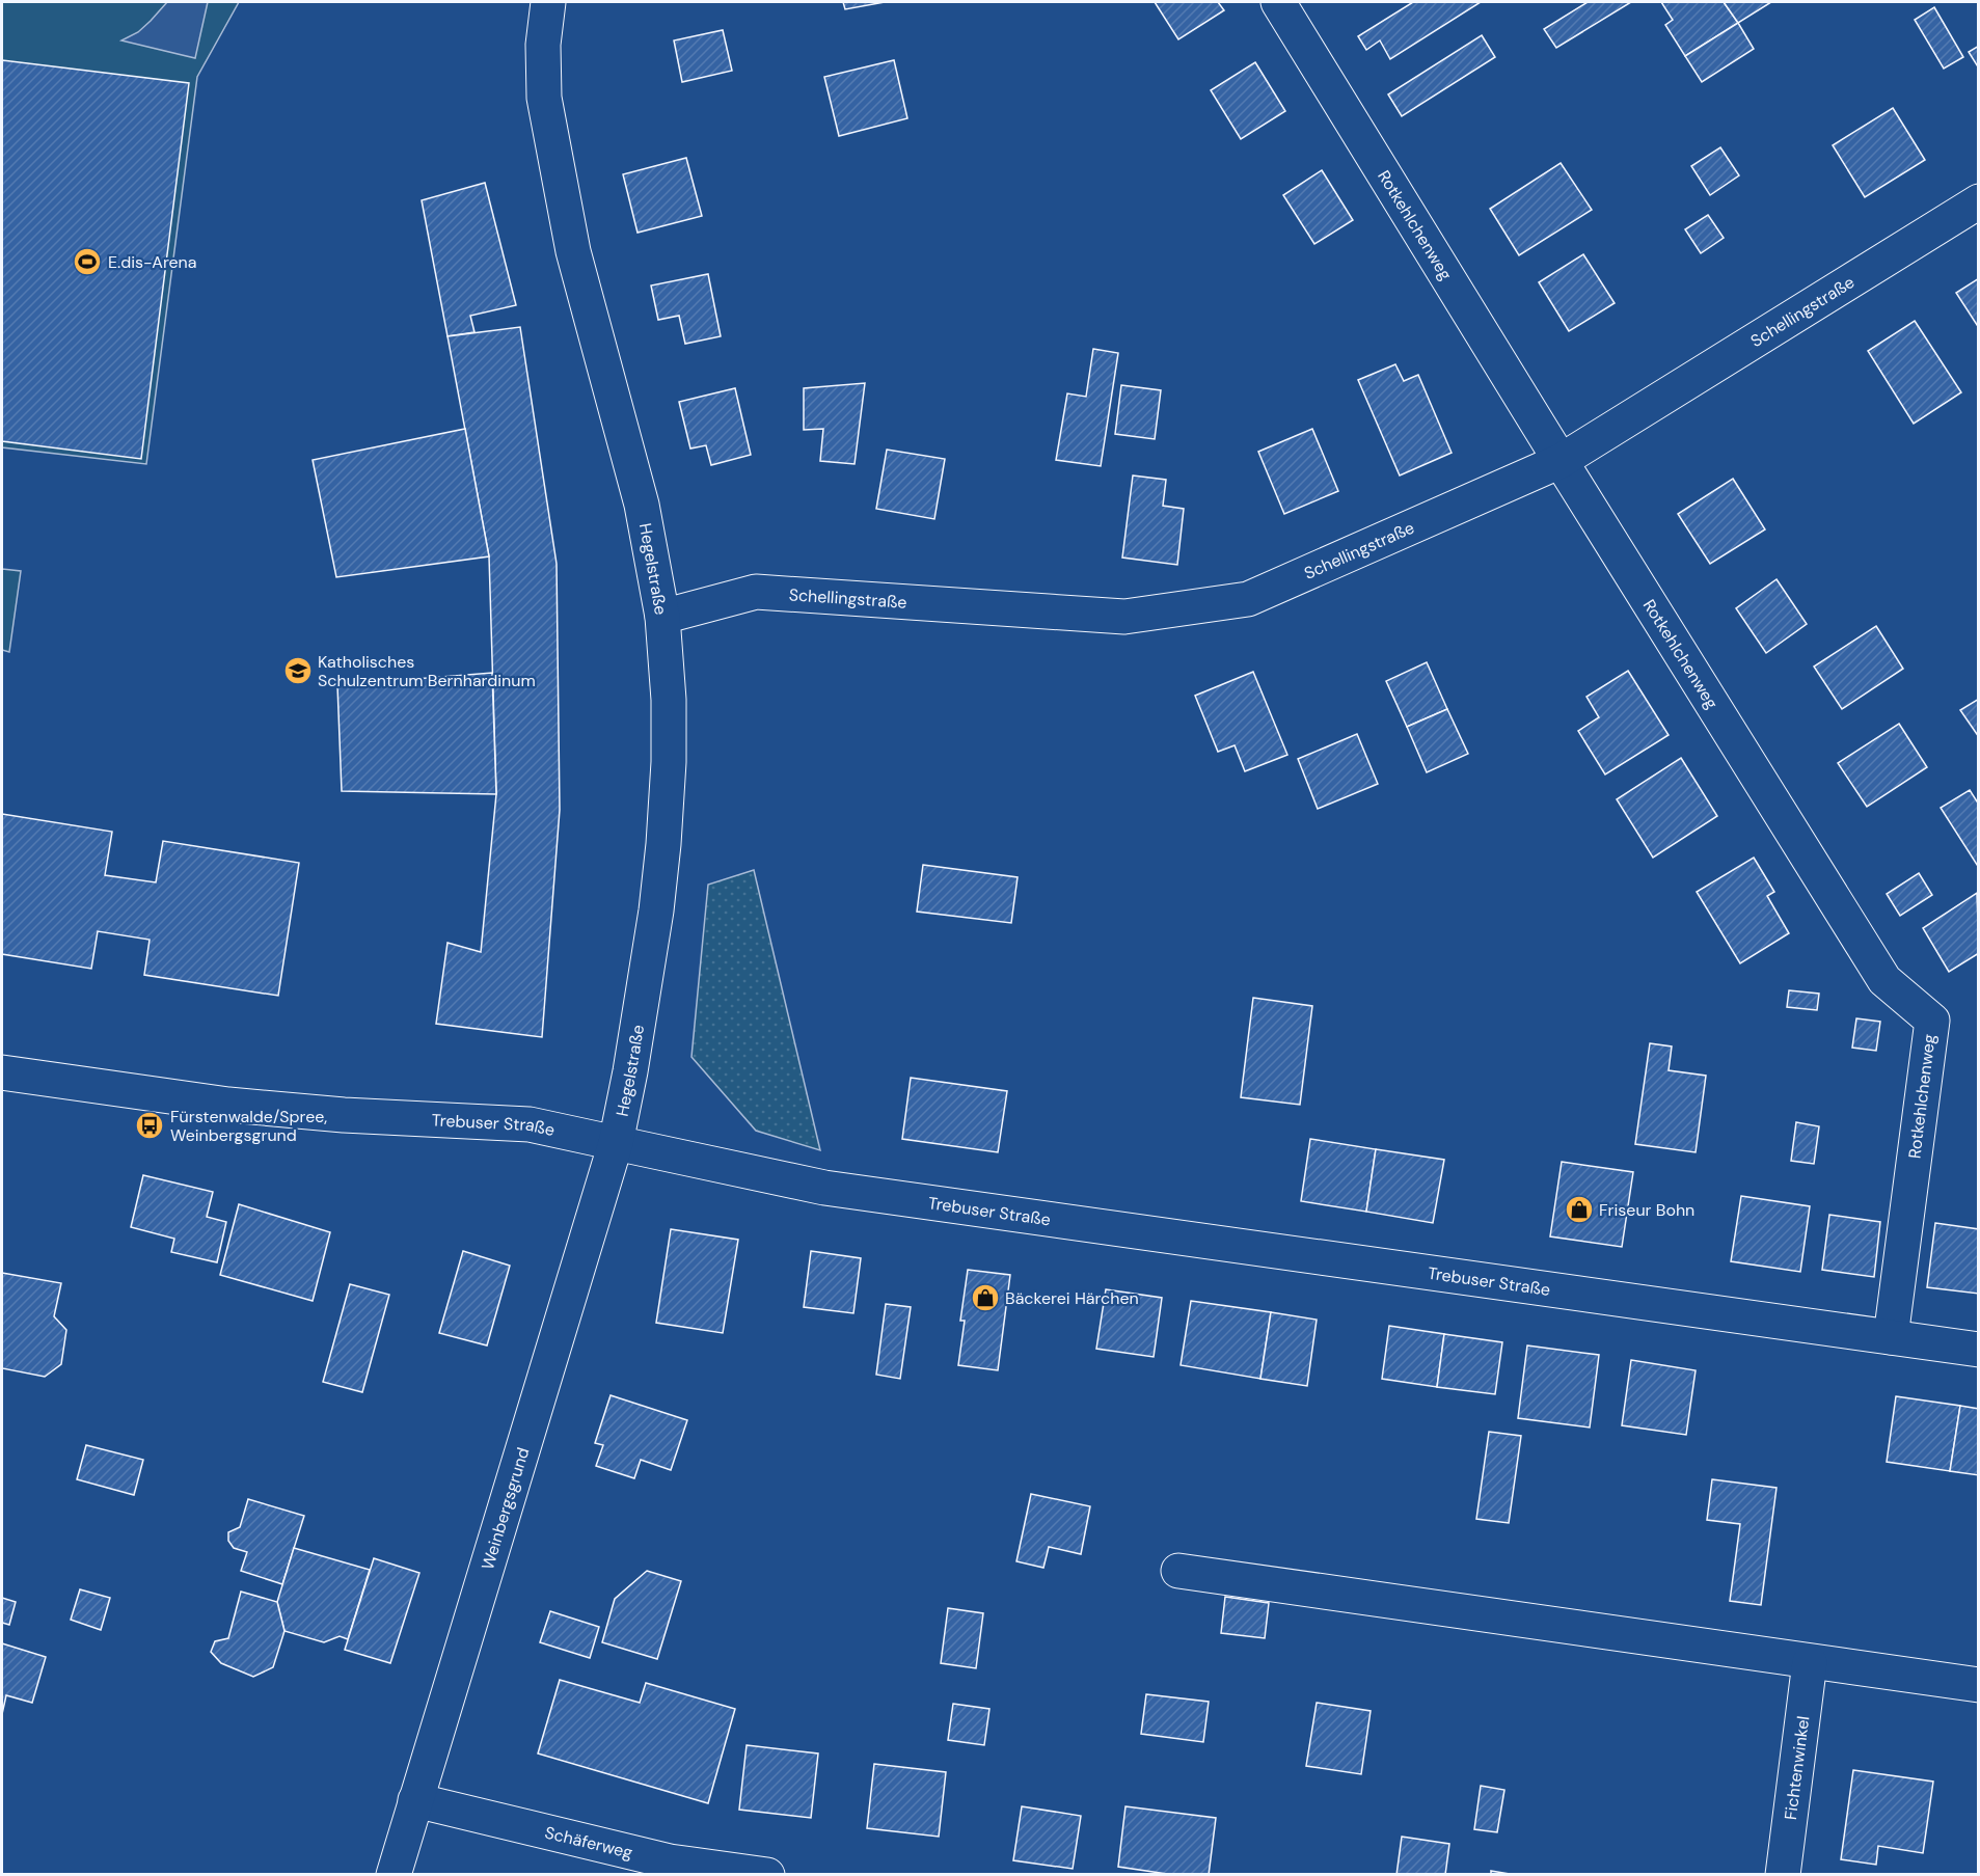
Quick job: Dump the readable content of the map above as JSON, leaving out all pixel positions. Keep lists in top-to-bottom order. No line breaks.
{"streets":{"street":["Rotkehlchenweg","Schellingstraße","Hegelstraße","Trebuser Straße","Weinbergsgrund","Fichtenwinkel","Schäferweg"]},"crossings":[["Rotkehlchenweg","Schellingstraße"],["Rotkehlchenweg","Trebuser Straße"],["Schellingstraße","Hegelstraße"],["Hegelstraße","Trebuser Straße"],["Hegelstraße","Weinbergsgrund"],["Trebuser Straße","Weinbergsgrund"],["Weinbergsgrund","Schäferweg"]],"places":{"sports":["E.dis-Arena"],"school or university":["Katholisches Schulzentrum Bernhardinum"],"bus stop":["Fürstenwalde/Spree, Weinbergsgrund"],"shop":["Friseur Bohn","Bäckerei Härchen"]}}
